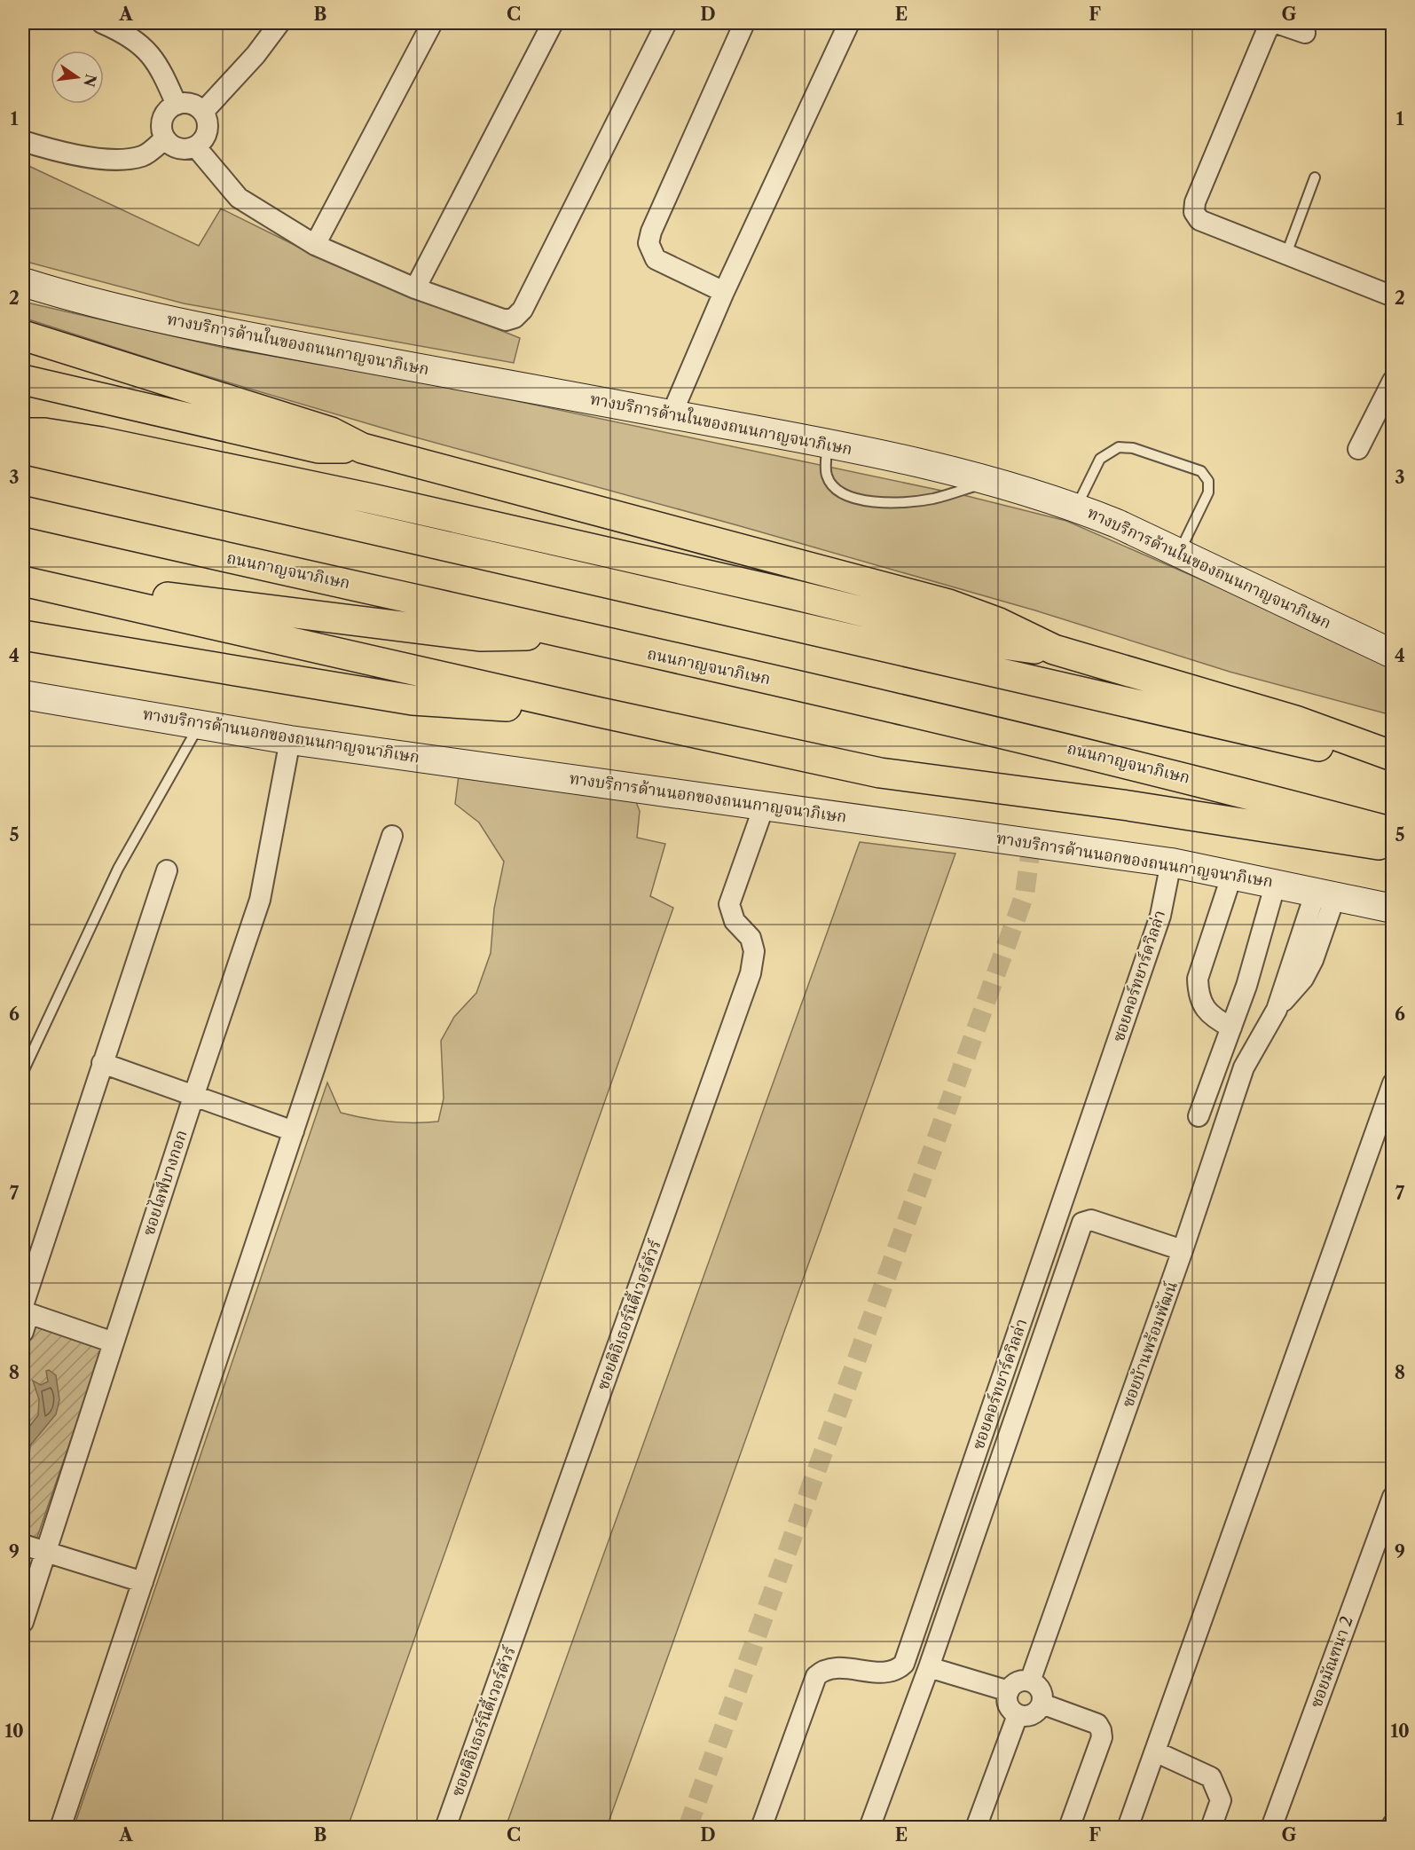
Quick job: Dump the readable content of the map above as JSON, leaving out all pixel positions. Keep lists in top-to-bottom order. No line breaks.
{"streets":{"highway":["ถนนกาญจนาภิเษก"],"main road":["ทางบริการด้านในของถนนกาญจนาภิเษก","ทางบริการด้านนอกของถนนกาญจนาภิเษก"],"street":["ซอยคอร์ทยาร์ดวิลล่า","ซอยไลฟ์บางกอก","ซอยดิอิเธอร์นิตี้เวอร์ดัวร์","ซอยบ้านพร้อมพัฒน์","ซอยมัณฑนา 2"]},"crossings":[["ทางบริการด้านนอกของถนนกาญจนาภิเษก","ซอยคอร์ทยาร์ดวิลล่า"],["ทางบริการด้านนอกของถนนกาญจนาภิเษก","ซอยไลฟ์บางกอก"],["ทางบริการด้านนอกของถนนกาญจนาภิเษก","ซอยดิอิเธอร์นิตี้เวอร์ดัวร์"],["ทางบริการด้านนอกของถนนกาญจนาภิเษก","ซอยบ้านพร้อมพัฒน์"]],"north":"right","grid":{"columns":["A","B","C","D","E","F","G"],"rows":["1","2","3","4","5","6","7","8","9","10"]}}
